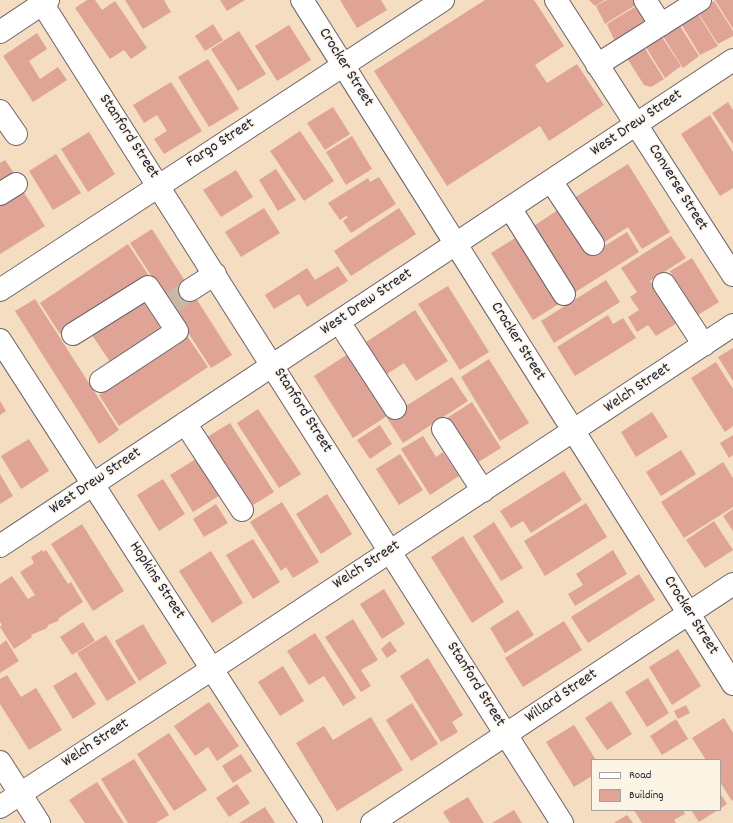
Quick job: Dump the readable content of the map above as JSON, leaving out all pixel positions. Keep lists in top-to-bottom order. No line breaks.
{"streets":{"street":["Crocker Street","West Drew Street","Stanford Street","Fargo Street","Converse Street","Welch Street","Hopkins Street","Willard Street"]},"crossings":[["Crocker Street","West Drew Street"],["Crocker Street","Fargo Street"],["Crocker Street","Welch Street"],["Crocker Street","Willard Street"],["West Drew Street","Stanford Street"],["West Drew Street","Converse Street"],["West Drew Street","Hopkins Street"],["Stanford Street","Fargo Street"],["Stanford Street","Welch Street"],["Stanford Street","Willard Street"],["Welch Street","Hopkins Street"]],"legend":["Road","Building"]}
